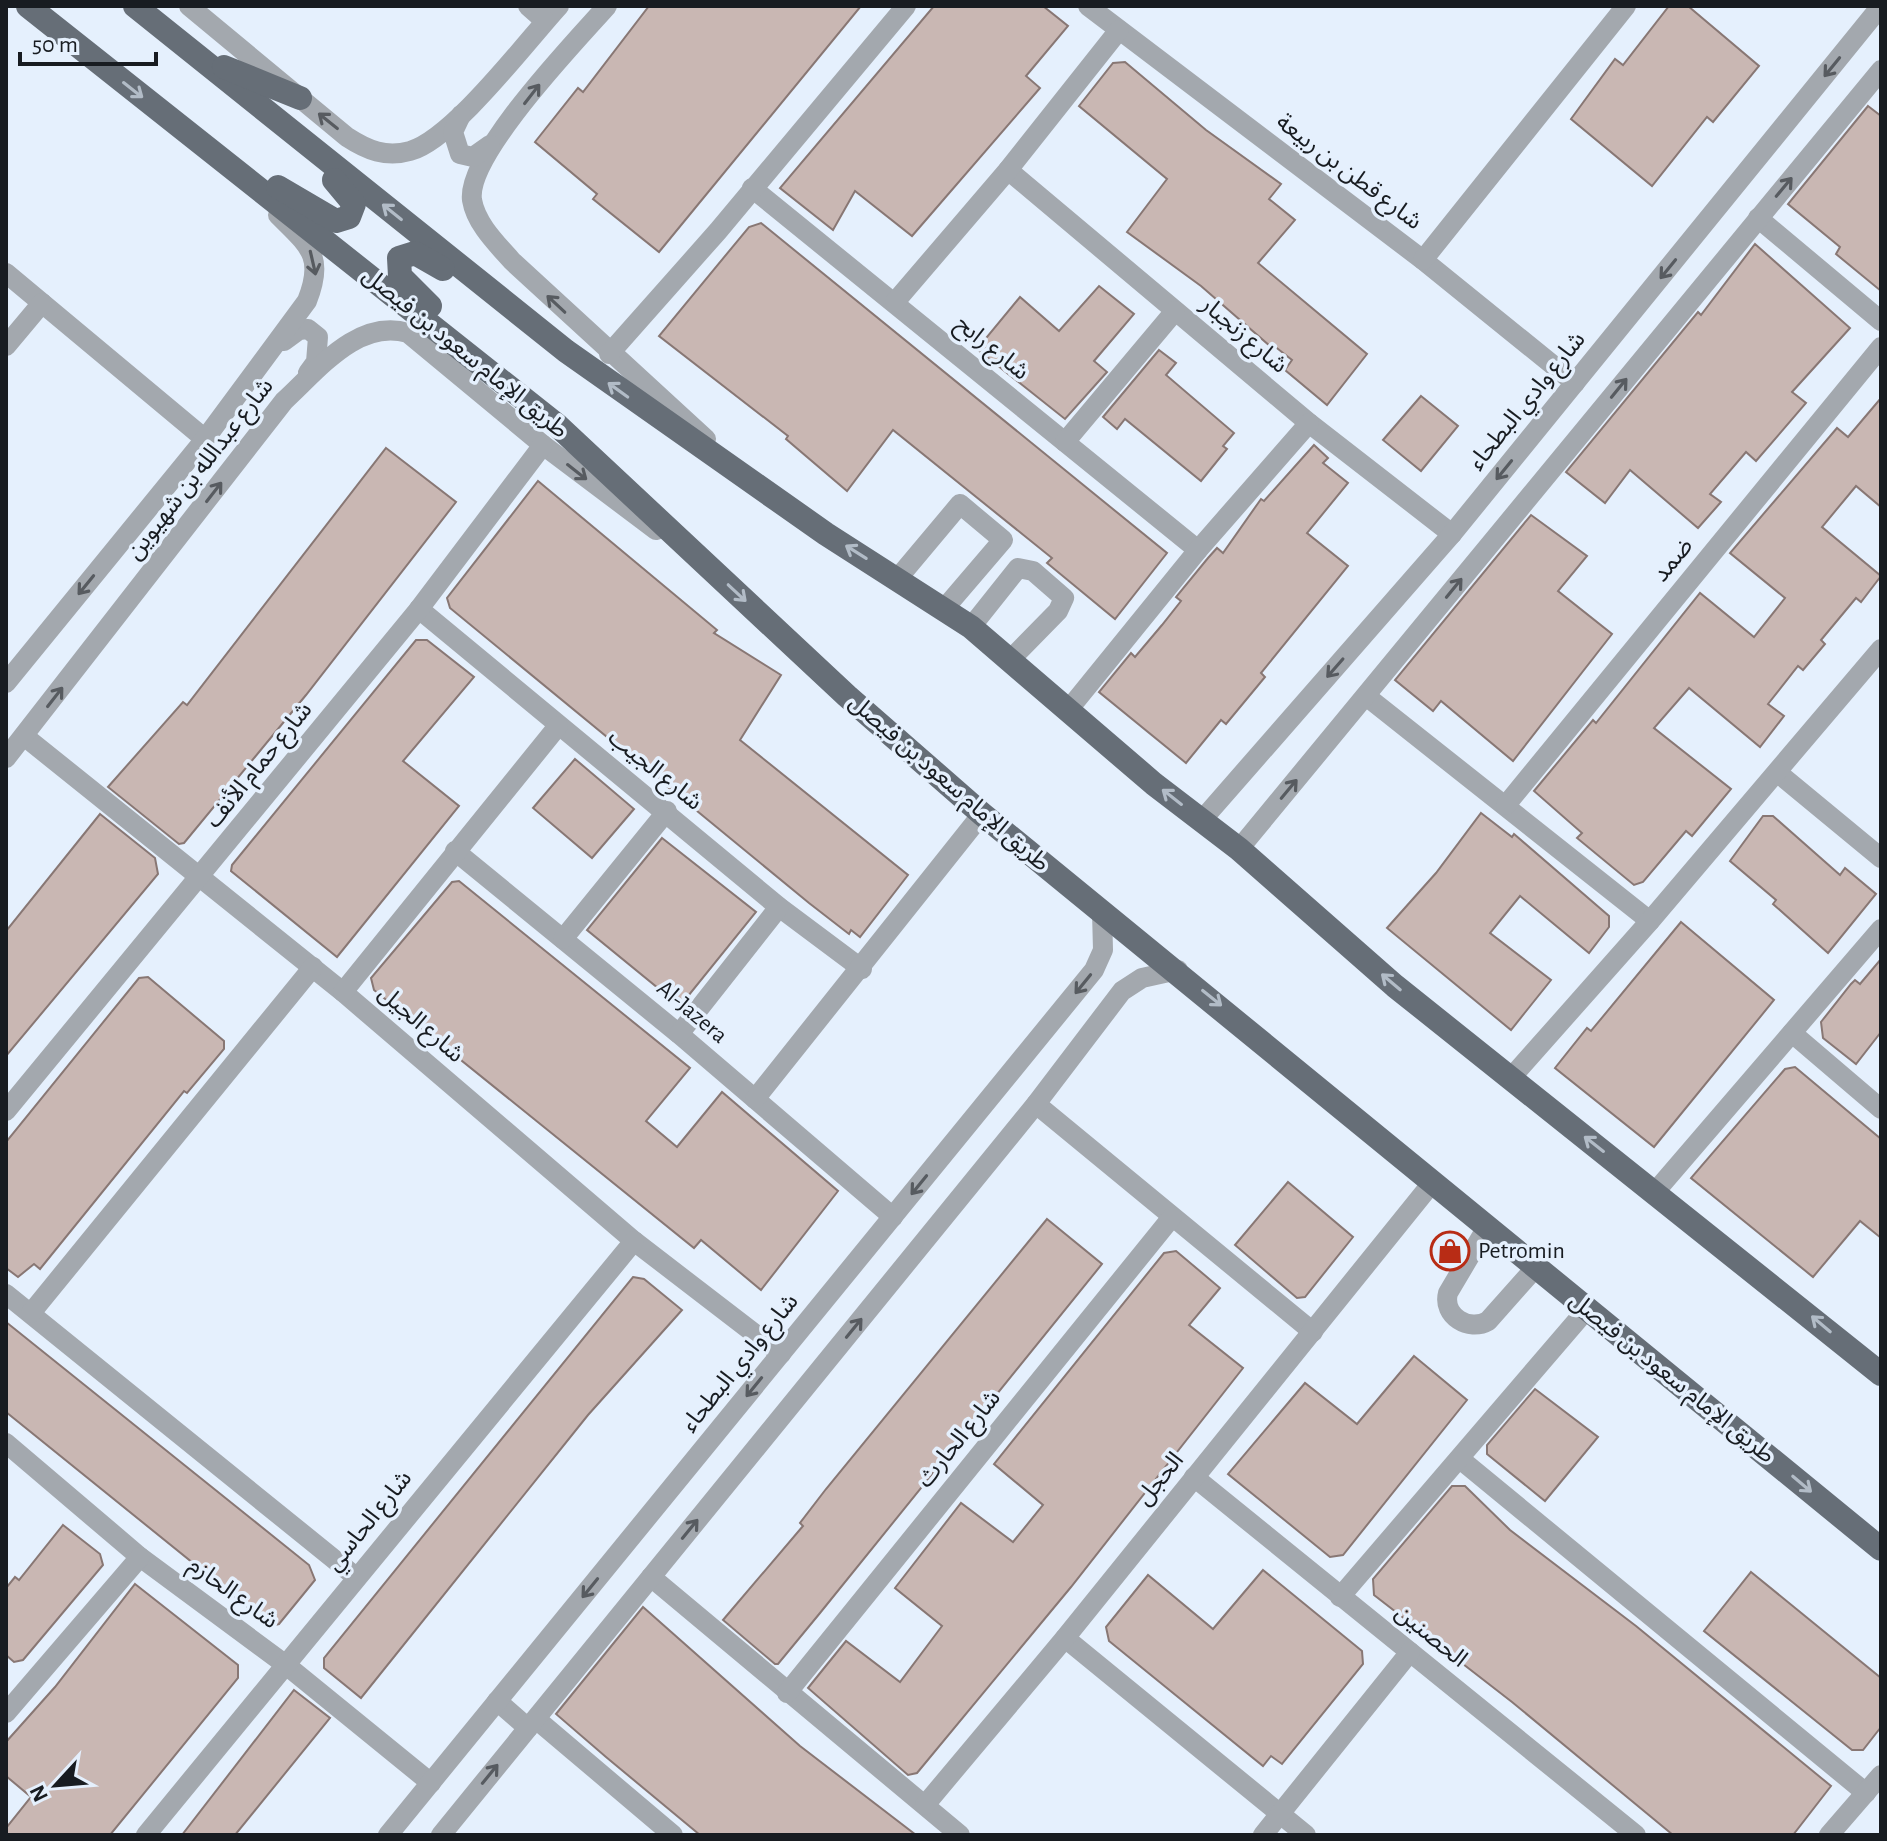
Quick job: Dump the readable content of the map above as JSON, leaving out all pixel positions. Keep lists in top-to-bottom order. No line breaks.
{"streets":{"main road":["طريق الإمام سعود بن فيصل"],"street":["شارع قطن بن ربيعة","شارع زنجبار","شارع رابح","شارع وادي البطحاء","شارع عبدالله بن شهيوين","ضمد","شارع حمام الأنف","شارع الجيب","Al-Jazera","شارع الجيل","شارع الحارث","الحجل","شارع الحاسي","شارع الحازم","الحصنين"]},"crossings":[["شارع قطن بن ربيعة","شارع وادي البطحاء"],["شارع زنجبار","شارع وادي البطحاء"],["طريق الإمام سعود بن فيصل","شارع وادي البطحاء"],["طريق الإمام سعود بن فيصل","شارع عبدالله بن شهيوين"],["طريق الإمام سعود بن فيصل","الحجل"],["شارع وادي البطحاء","Al-Jazera"],["شارع وادي البطحاء","شارع الجيل"],["شارع وادي البطحاء","شارع الحازم"],["شارع عبدالله بن شهيوين","شارع حمام الأنف"],["شارع عبدالله بن شهيوين","شارع الجيل"],["شارع حمام الأنف","شارع الجيب"],["شارع حمام الأنف","شارع الجيل"],["شارع الجيل","شارع الحاسي"],["الحجل","الحصنين"],["شارع الحاسي","شارع الحازم"]],"places":{"shop":["Petromin"]},"scale_bar":"50 m","north":"bottom left"}
